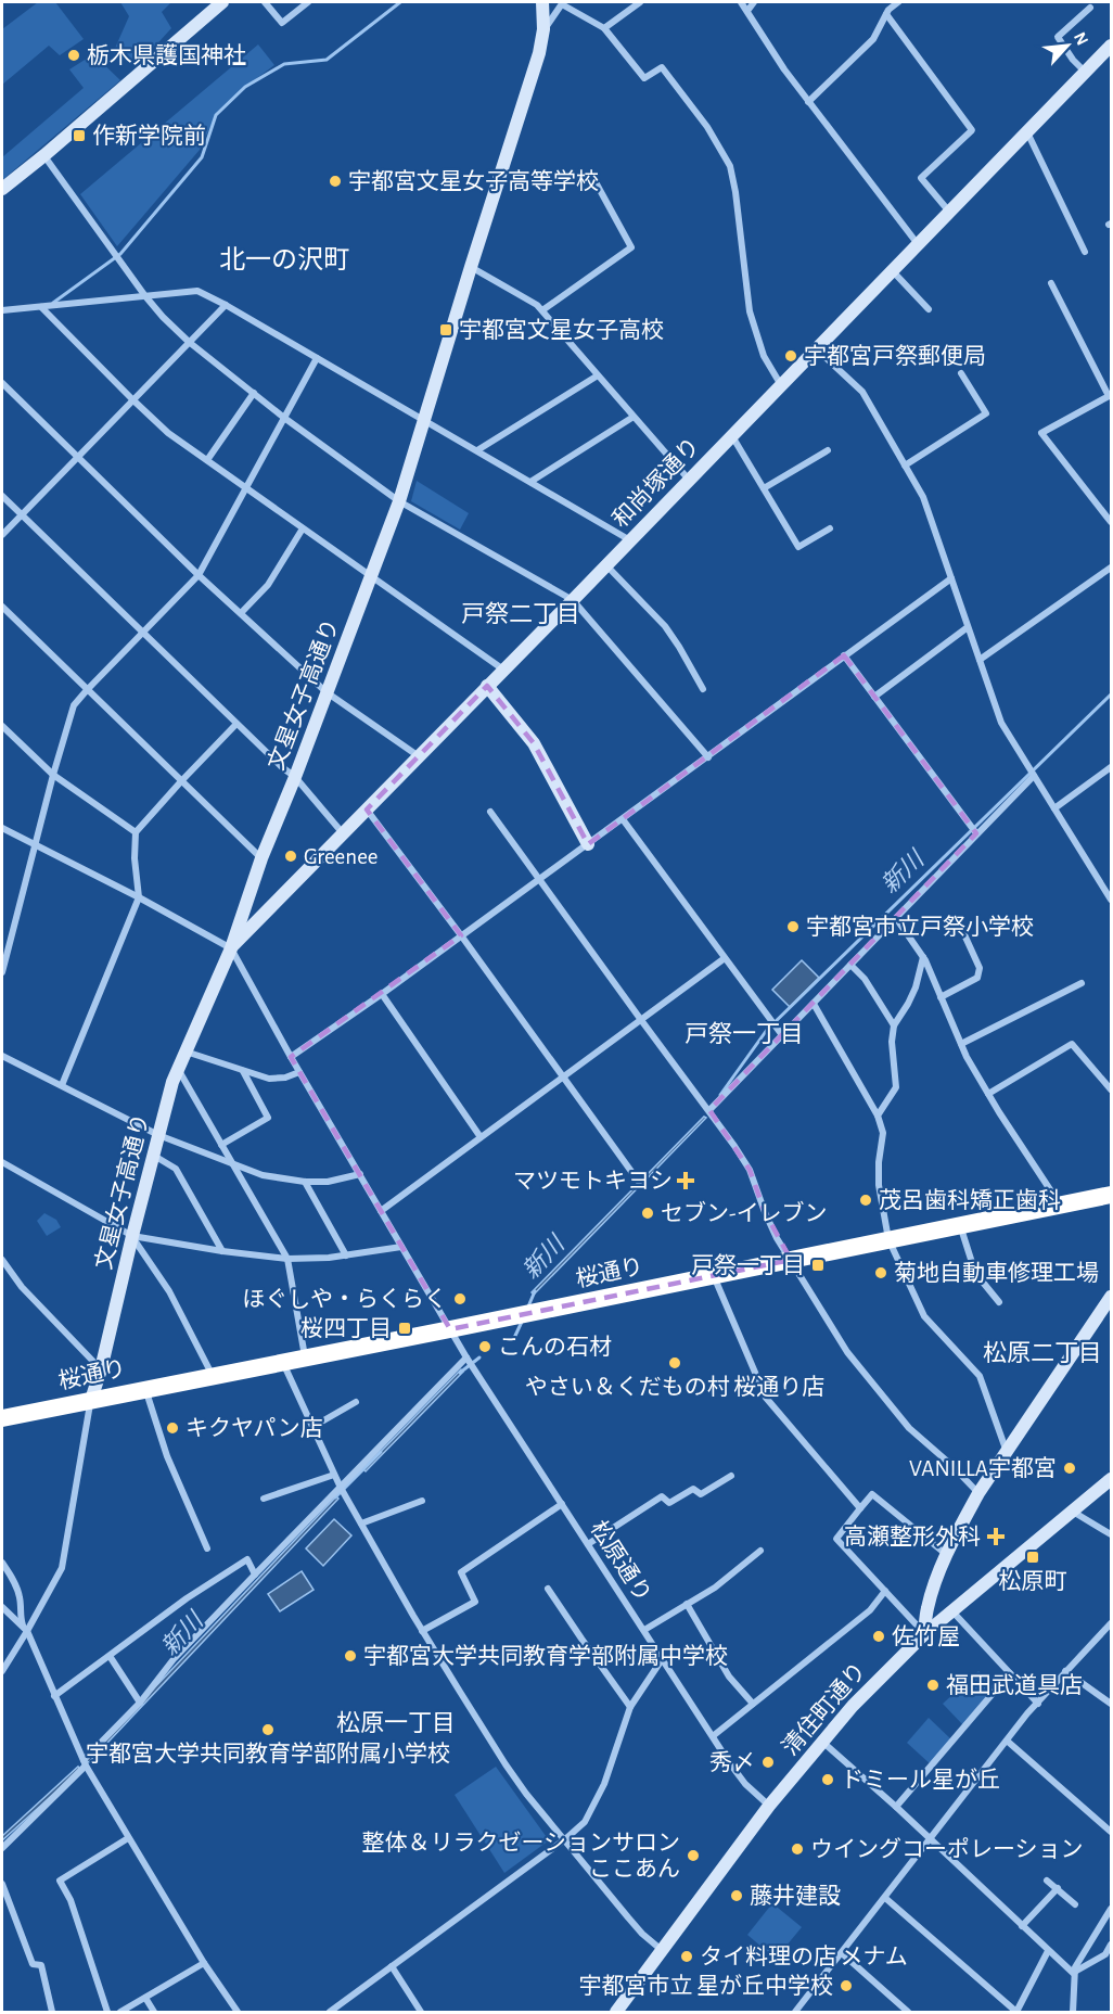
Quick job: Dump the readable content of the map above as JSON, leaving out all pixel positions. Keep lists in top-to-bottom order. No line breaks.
{"streets":{"highway":["桜通り"],"street":["和尚塚通り","文星女子高通り","松原通り","清住町通り"]},"crossings":[["和尚塚通り","文星女子高通り"],["和尚塚通り","松原通り"],["文星女子高通り","桜通り"],["文星女子高通り","松原通り"],["桜通り","松原通り"],["松原通り","清住町通り"]],"districts":["北一の沢町","戸祭二丁目","戸祭一丁目","松原二丁目","松原一丁目"],"water":["新川"],"places":{"other":["栃木県護国神社","宇都宮文星女子高等学校","宇都宮戸祭郵便局","Greenee","宇都宮市立戸祭小学校","茂呂歯科矯正歯科","セブン-イレブン","菊地自動車修理工場","ほぐしや・らくらく","こんの石材","やさい＆くだもの村 桜通り店","キクヤパン店","VANILLA宇都宮","佐竹屋","宇都宮大学共同教育学部附属中学校","福田武道具店","宇都宮大学共同教育学部附属小学校","秀〆","ドミール星が丘","ウイングコーポレーション","整体＆リラクゼーションサロン ここあん","藤井建設","タイ料理の店 メナム","宇都宮市立 星が丘中学校"],"transit":["作新学院前","宇都宮文星女子高校","戸祭一丁目","桜四丁目","松原町"],"health":["マツモトキヨシ","高瀬整形外科"]},"north":"top right"}
